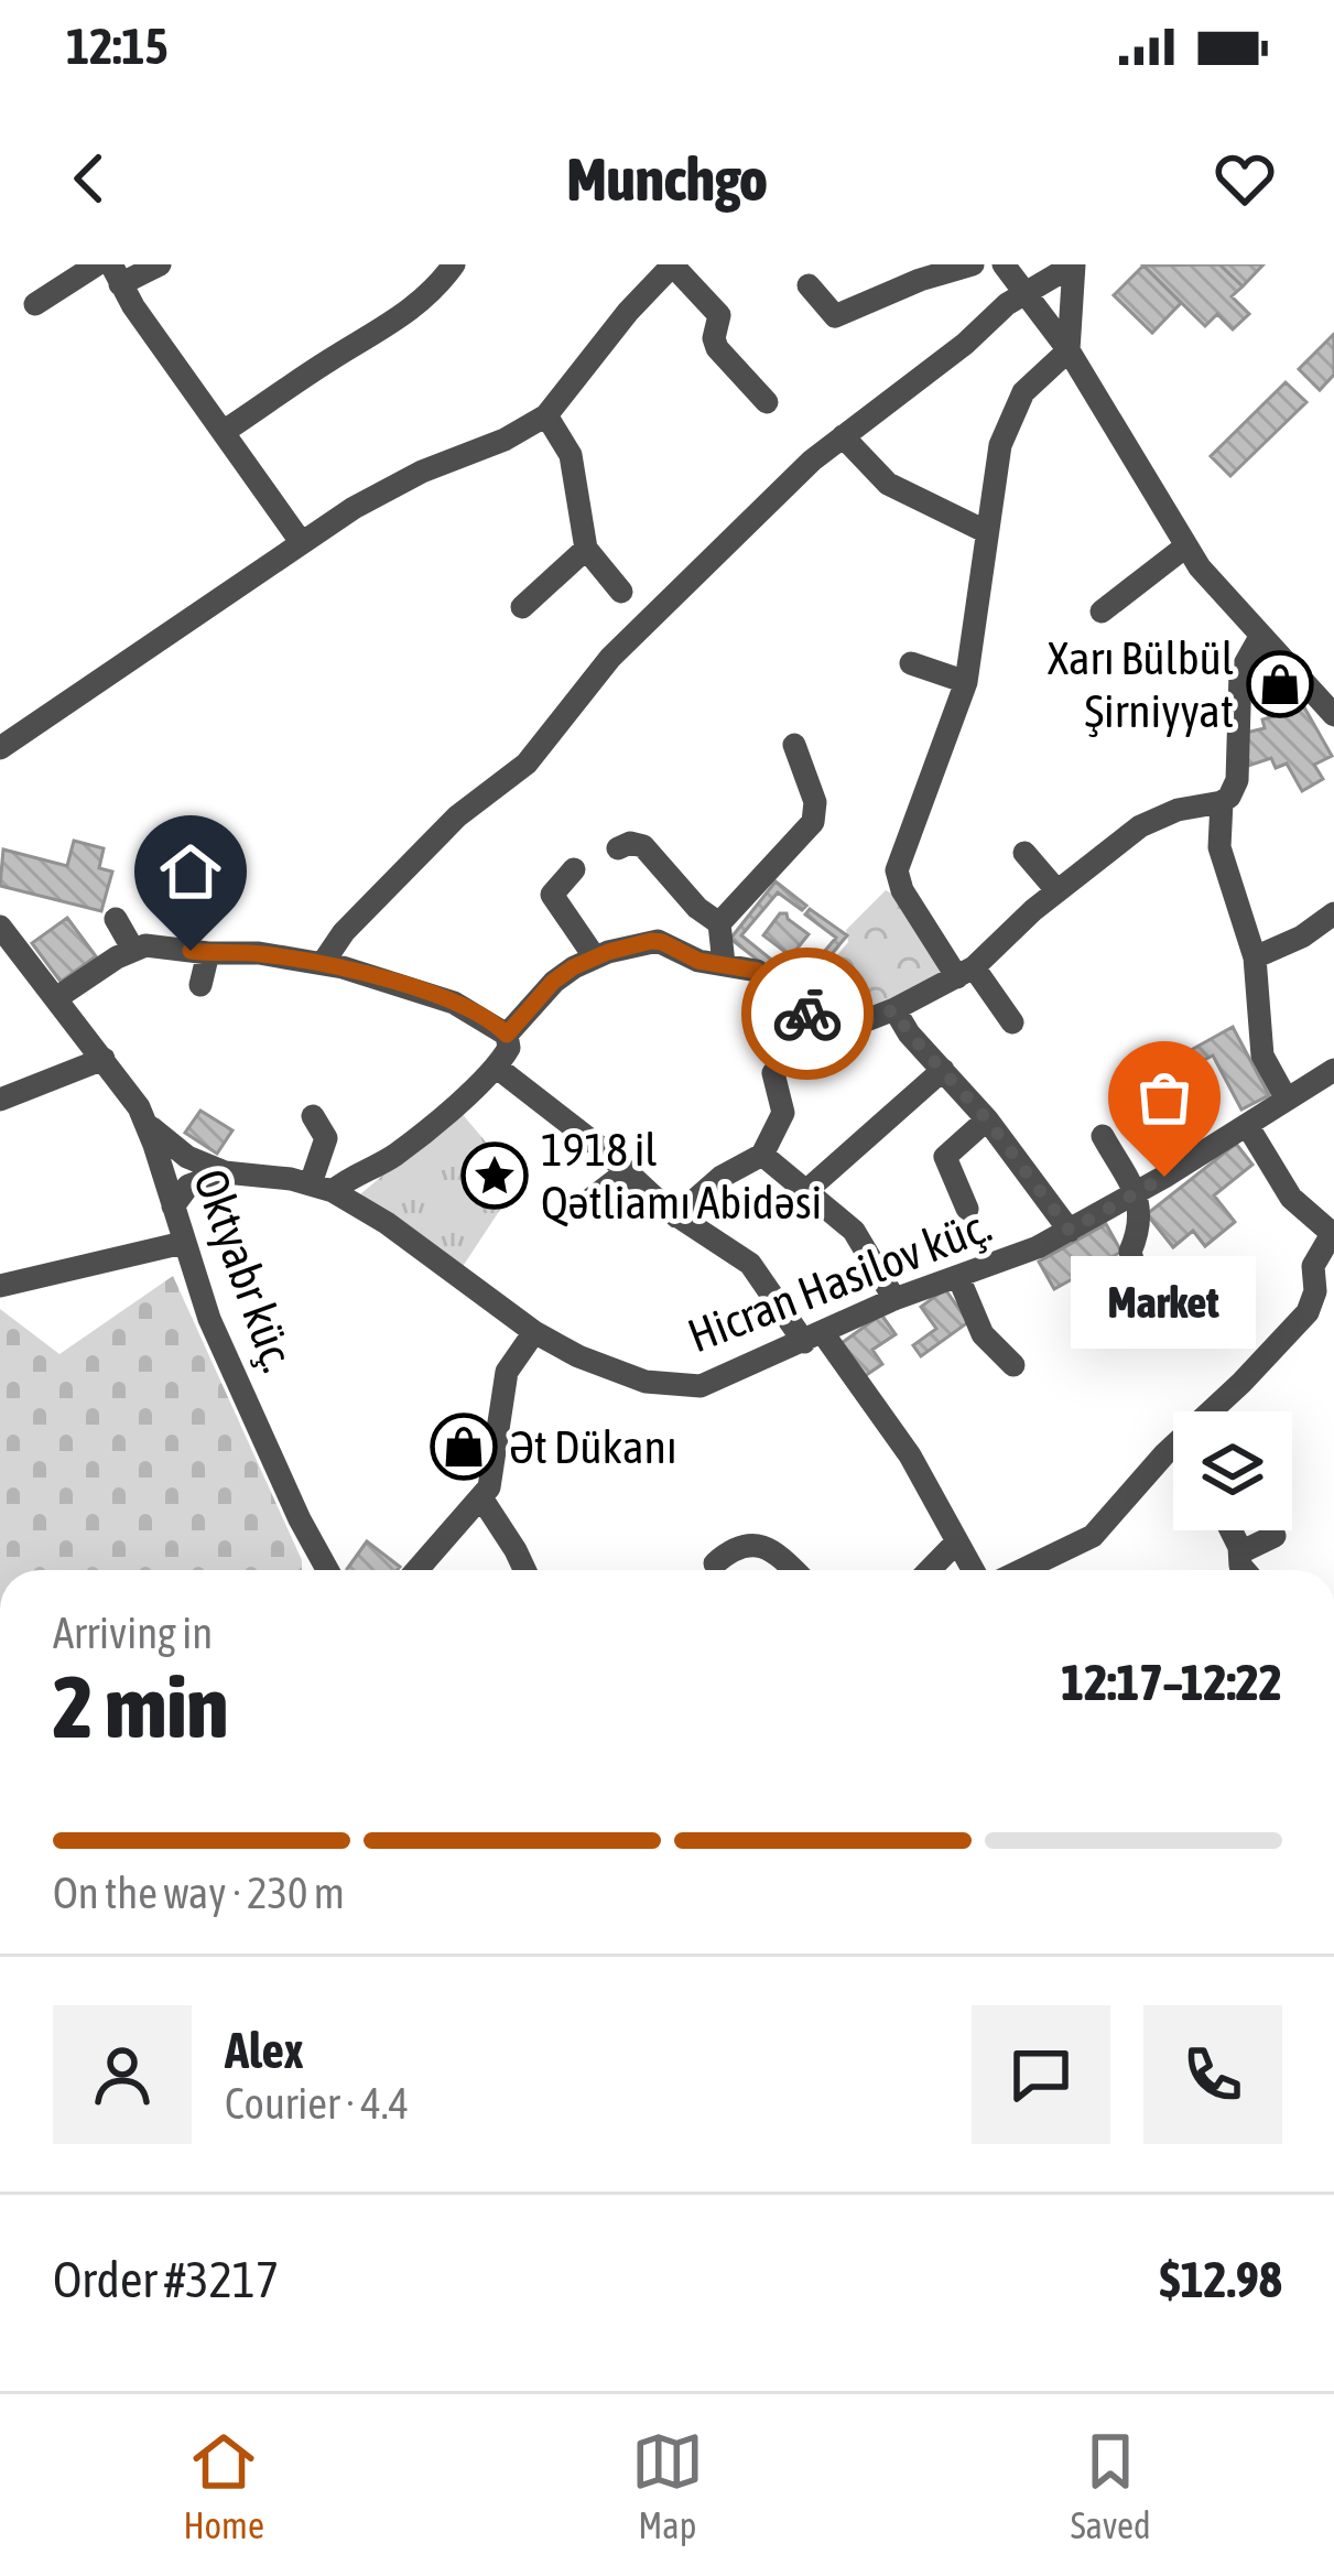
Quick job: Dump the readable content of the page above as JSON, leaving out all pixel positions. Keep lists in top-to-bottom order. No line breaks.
{"streets":{"street":["Oktyabr küç.","Hicran Hasilov küç."]},"crossings":[["Oktyabr küç.","Hicran Hasilov küç."]],"places":{"shop":["Xarı Bülbül Şirniyyat","Ət Dükanı"],"place":["1918 il Qətliamı Abidəsi"],"other":["Market"]},"page":{"status":"12:15","header":"Munchgo","bubble":"Market","heading":["2 min","Arriving in","12:17–12:22"],"panel":["Alex","Courier · 4.4","Order #3217","$12.98"],"bar":"On the way · 230 m","tabs":["Home","Map","Saved"]}}
